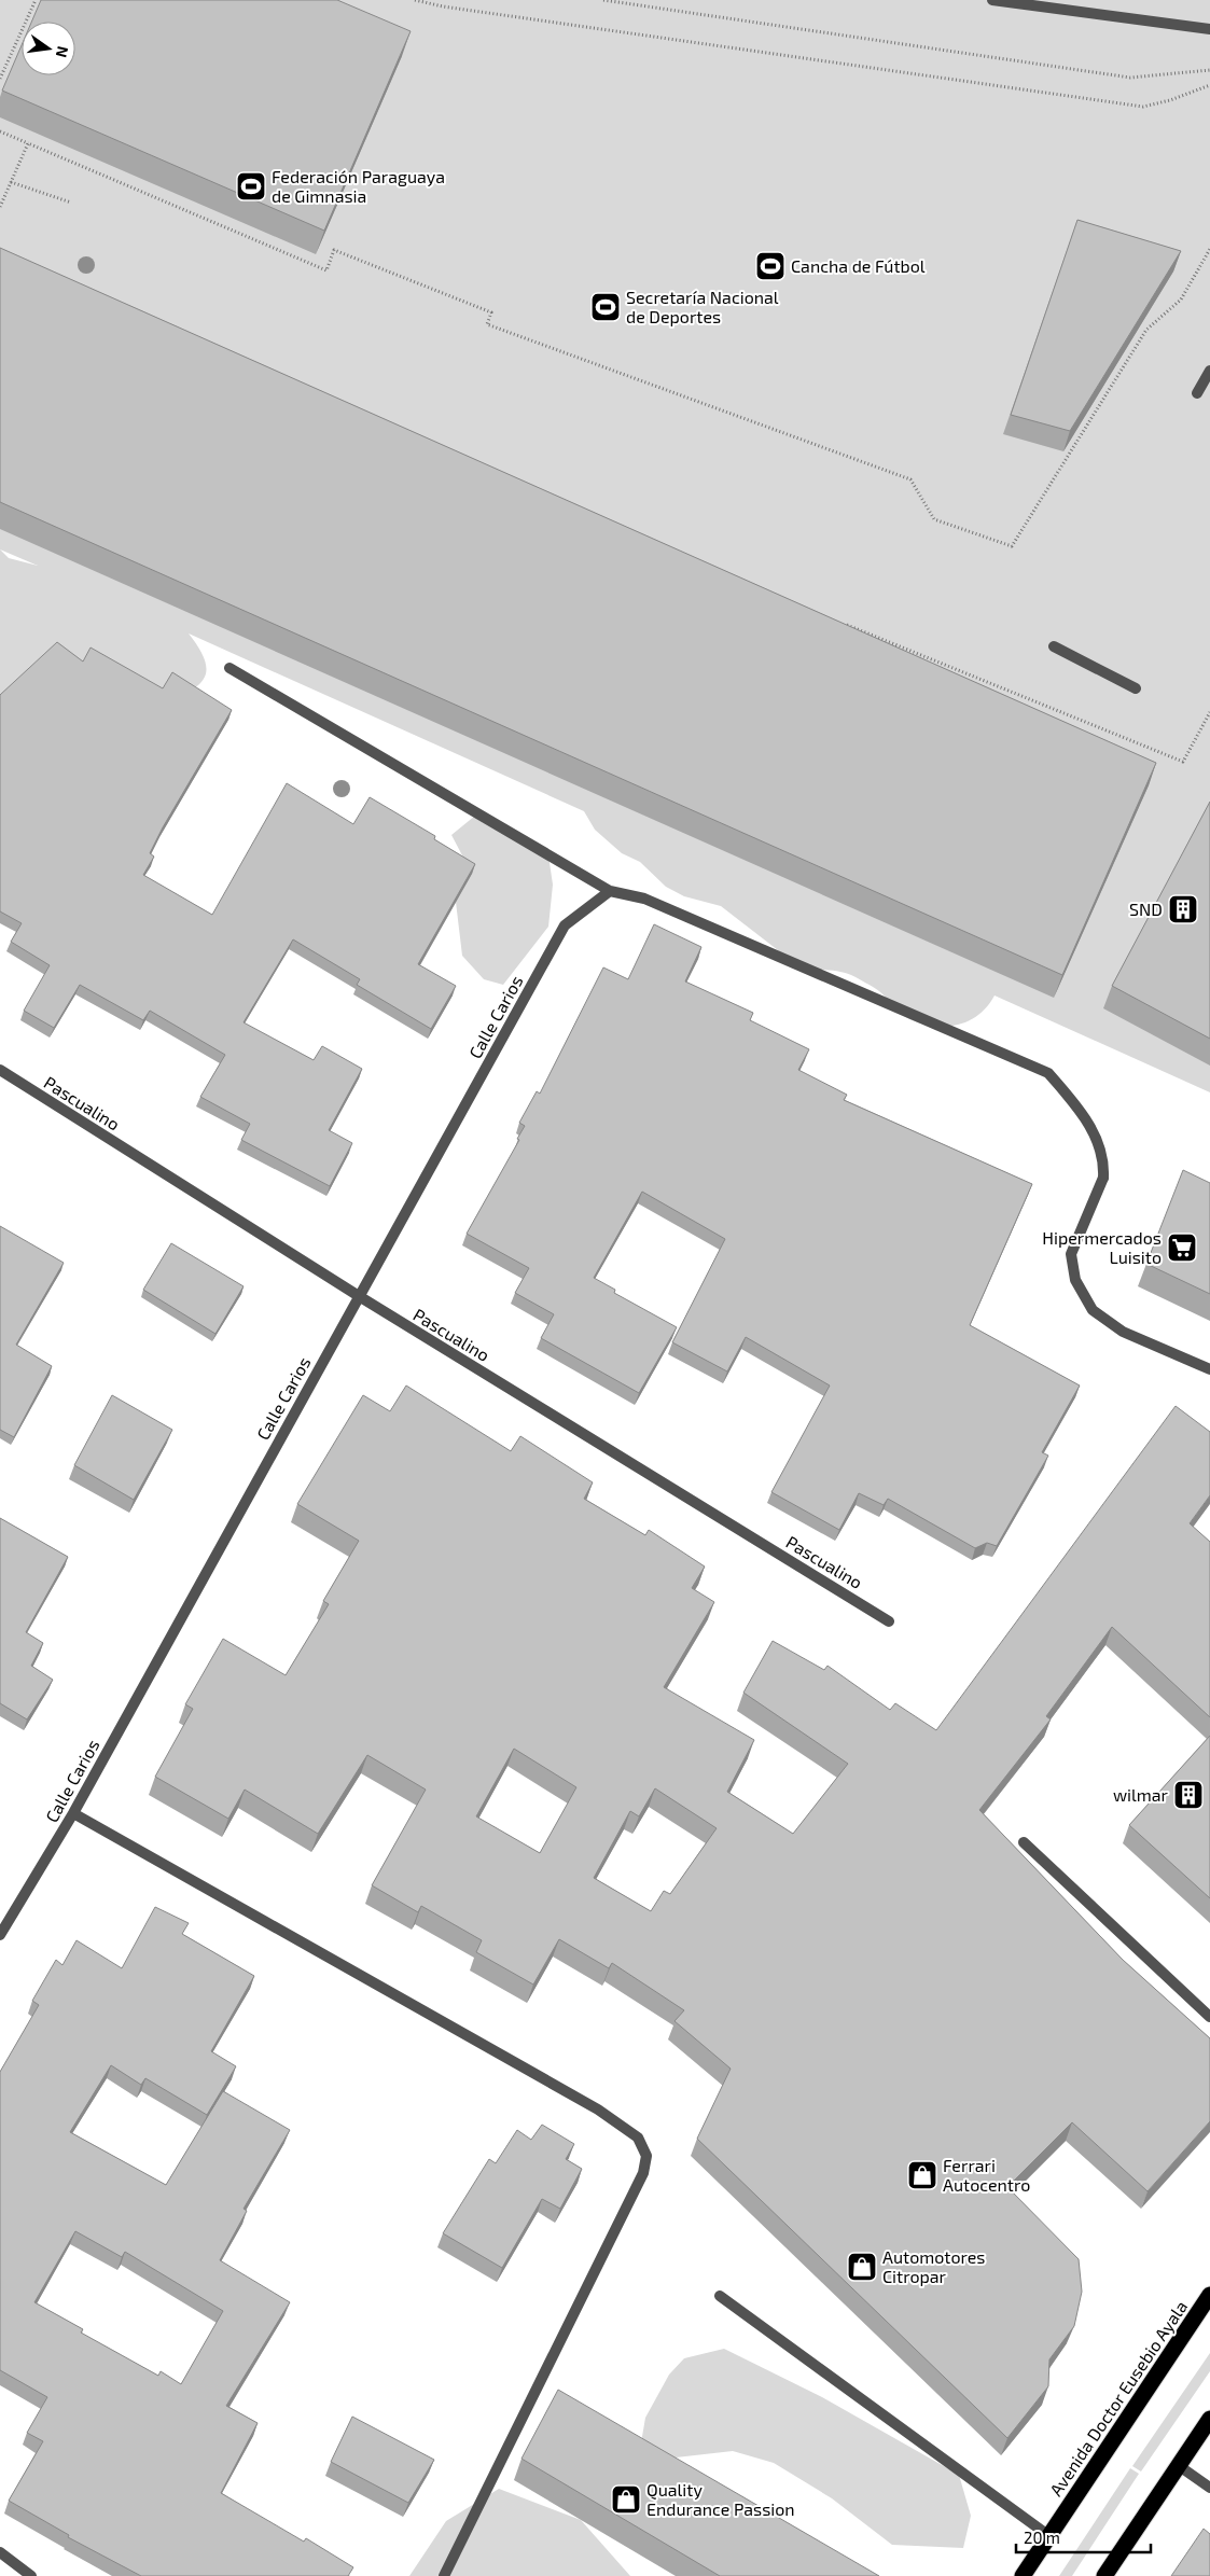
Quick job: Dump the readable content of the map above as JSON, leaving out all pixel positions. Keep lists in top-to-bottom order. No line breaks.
{"streets":{"highway":["Avenida Doctor Eusebio Ayala"],"street":["Calle Carios","Pascualino"]},"crossings":[["Calle Carios","Pascualino"]],"places":{"sports":["Federación Paraguaya de Gimnasia","Cancha de Fútbol","Secretaría Nacional de Deportes"],"building":["SND","wilmar"],"supermarket":["Hipermercados Luisito"],"shop":["Ferrari Autocentro","Automotores Citropar","Quality Endurance Passion"]},"scale_bar":"20 m","north":"right"}
